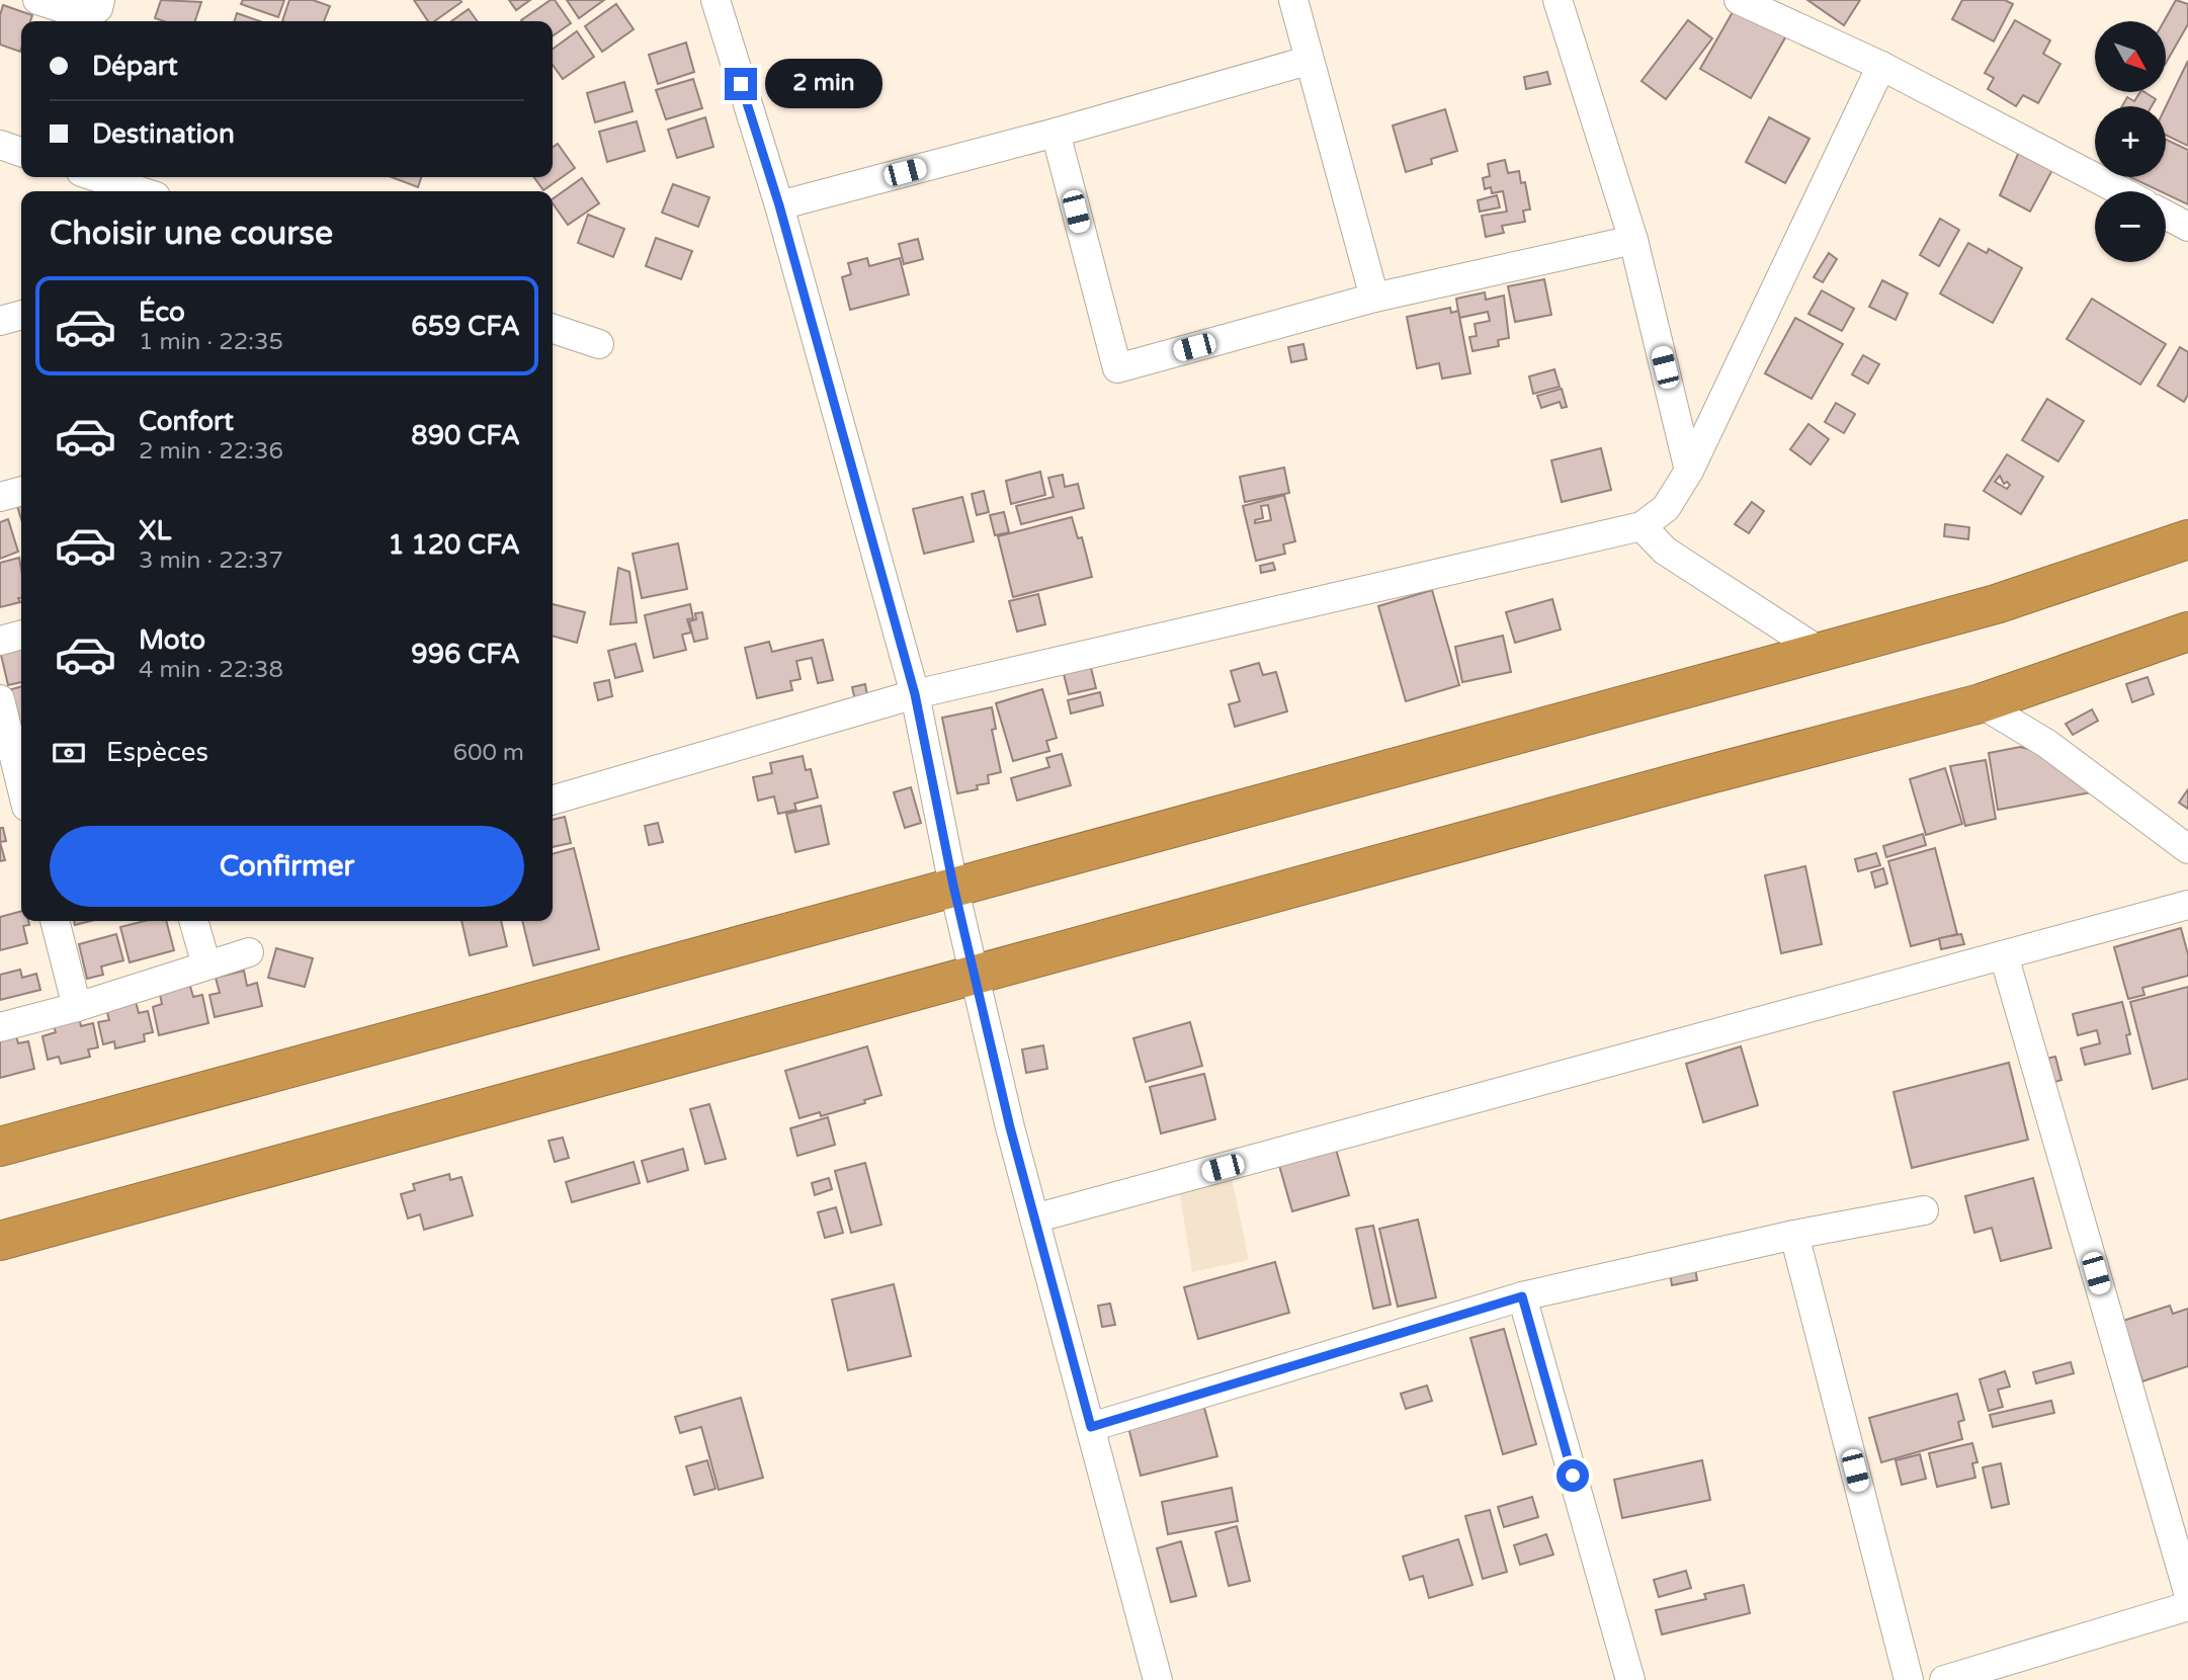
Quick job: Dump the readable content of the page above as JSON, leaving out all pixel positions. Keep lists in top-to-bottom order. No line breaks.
{"north":"bottom right","page":{"map_buttons":["+","−"],"banner":["Départ","Destination"],"bubble":"2 min","heading":"Choisir une course","list":[{"name":"Éco","note":"1 min · 22:35","value":"659 CFA"},{"name":"Confort","note":"2 min · 22:36","value":"890 CFA"},{"name":"XL","note":"3 min · 22:37","value":"1 120 CFA"},{"name":"Moto","note":"4 min · 22:38","value":"996 CFA"}],"pay":["Espèces","600 m"],"buttons":"Confirmer"}}
